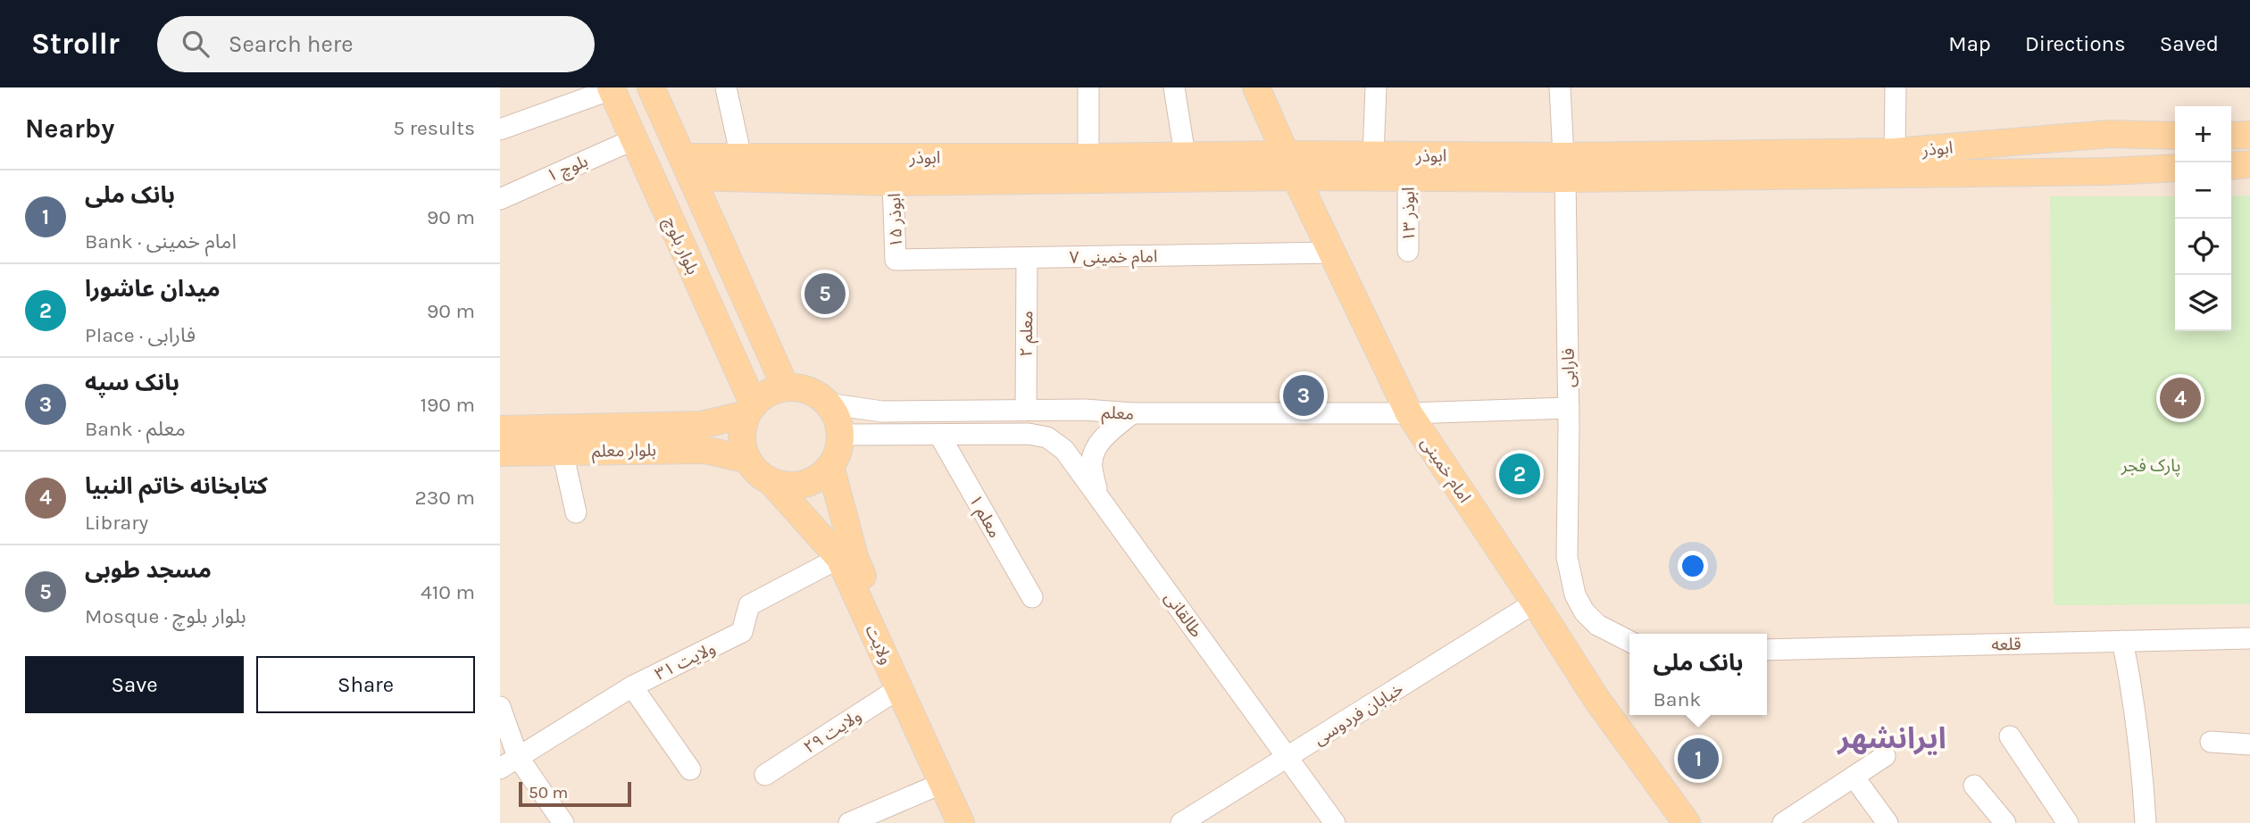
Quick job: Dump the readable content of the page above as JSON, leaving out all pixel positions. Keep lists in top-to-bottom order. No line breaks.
{"streets":{"main road":["ابوذر","بلوار بلوچ","بلوار معلم","امام خمینی","ولایت"],"street":["بلوچ ۱","ابوذر ۱۳","ابوذر ۱۵","امام خمینی ۷","معلم ۲","فارابی","معلم","معلم ۱","طالقانی","قلعه","ولایت ۳۱","خیابان فردوسی","ولایت ۲۹"]},"crossings":[["ابوذر","ابوذر ۱۳"],["ابوذر","ابوذر ۱۵"],["ابوذر","فارابی"],["ابوذر","امام خمینی"],["بلوچ ۱","بلوار بلوچ"],["ابوذر ۱۵","امام خمینی ۷"],["بلوار بلوچ","معلم"],["بلوار بلوچ","بلوار معلم"],["بلوار بلوچ","ولایت"],["امام خمینی ۷","معلم ۲"],["امام خمینی ۷","امام خمینی"],["معلم ۲","معلم"],["فارابی","معلم"],["معلم","بلوار معلم"],["معلم","امام خمینی"],["معلم","ولایت"],["بلوار معلم","ولایت"],["امام خمینی","خیابان فردوسی"],["معلم ۱","طالقانی"],["طالقانی","خیابان فردوسی"],["ولایت","ولایت ۳۱"],["ولایت","ولایت ۲۹"]],"districts":["ایرانشهر"],"parks":["پارک فجر"],"scale_bar":"50 m","page":{"header":"Strollr","search":"Search here","nav":["Map","Directions","Saved"],"heading":["Nearby","5 results"],"map_buttons":["+","−"],"list":[{"mark":"1","name":"بانک ملی","note":"Bank · امام خمینی","value":"90 m"},{"mark":"2","name":"میدان عاشورا","note":"Place · فارابی","value":"90 m"},{"mark":"3","name":"بانک سپه","note":"Bank · معلم","value":"190 m"},{"mark":"4","name":"کتابخانه خاتم النبیا","note":"Library","value":"230 m"},{"mark":"5","name":"مسجد طوبی","note":"Mosque · بلوار بلوچ","value":"410 m"}],"pins":["5","3","4","2","1"],"popup":["بانک ملی","Bank"],"buttons":["Save","Share"],"scale":"50 m"}}
